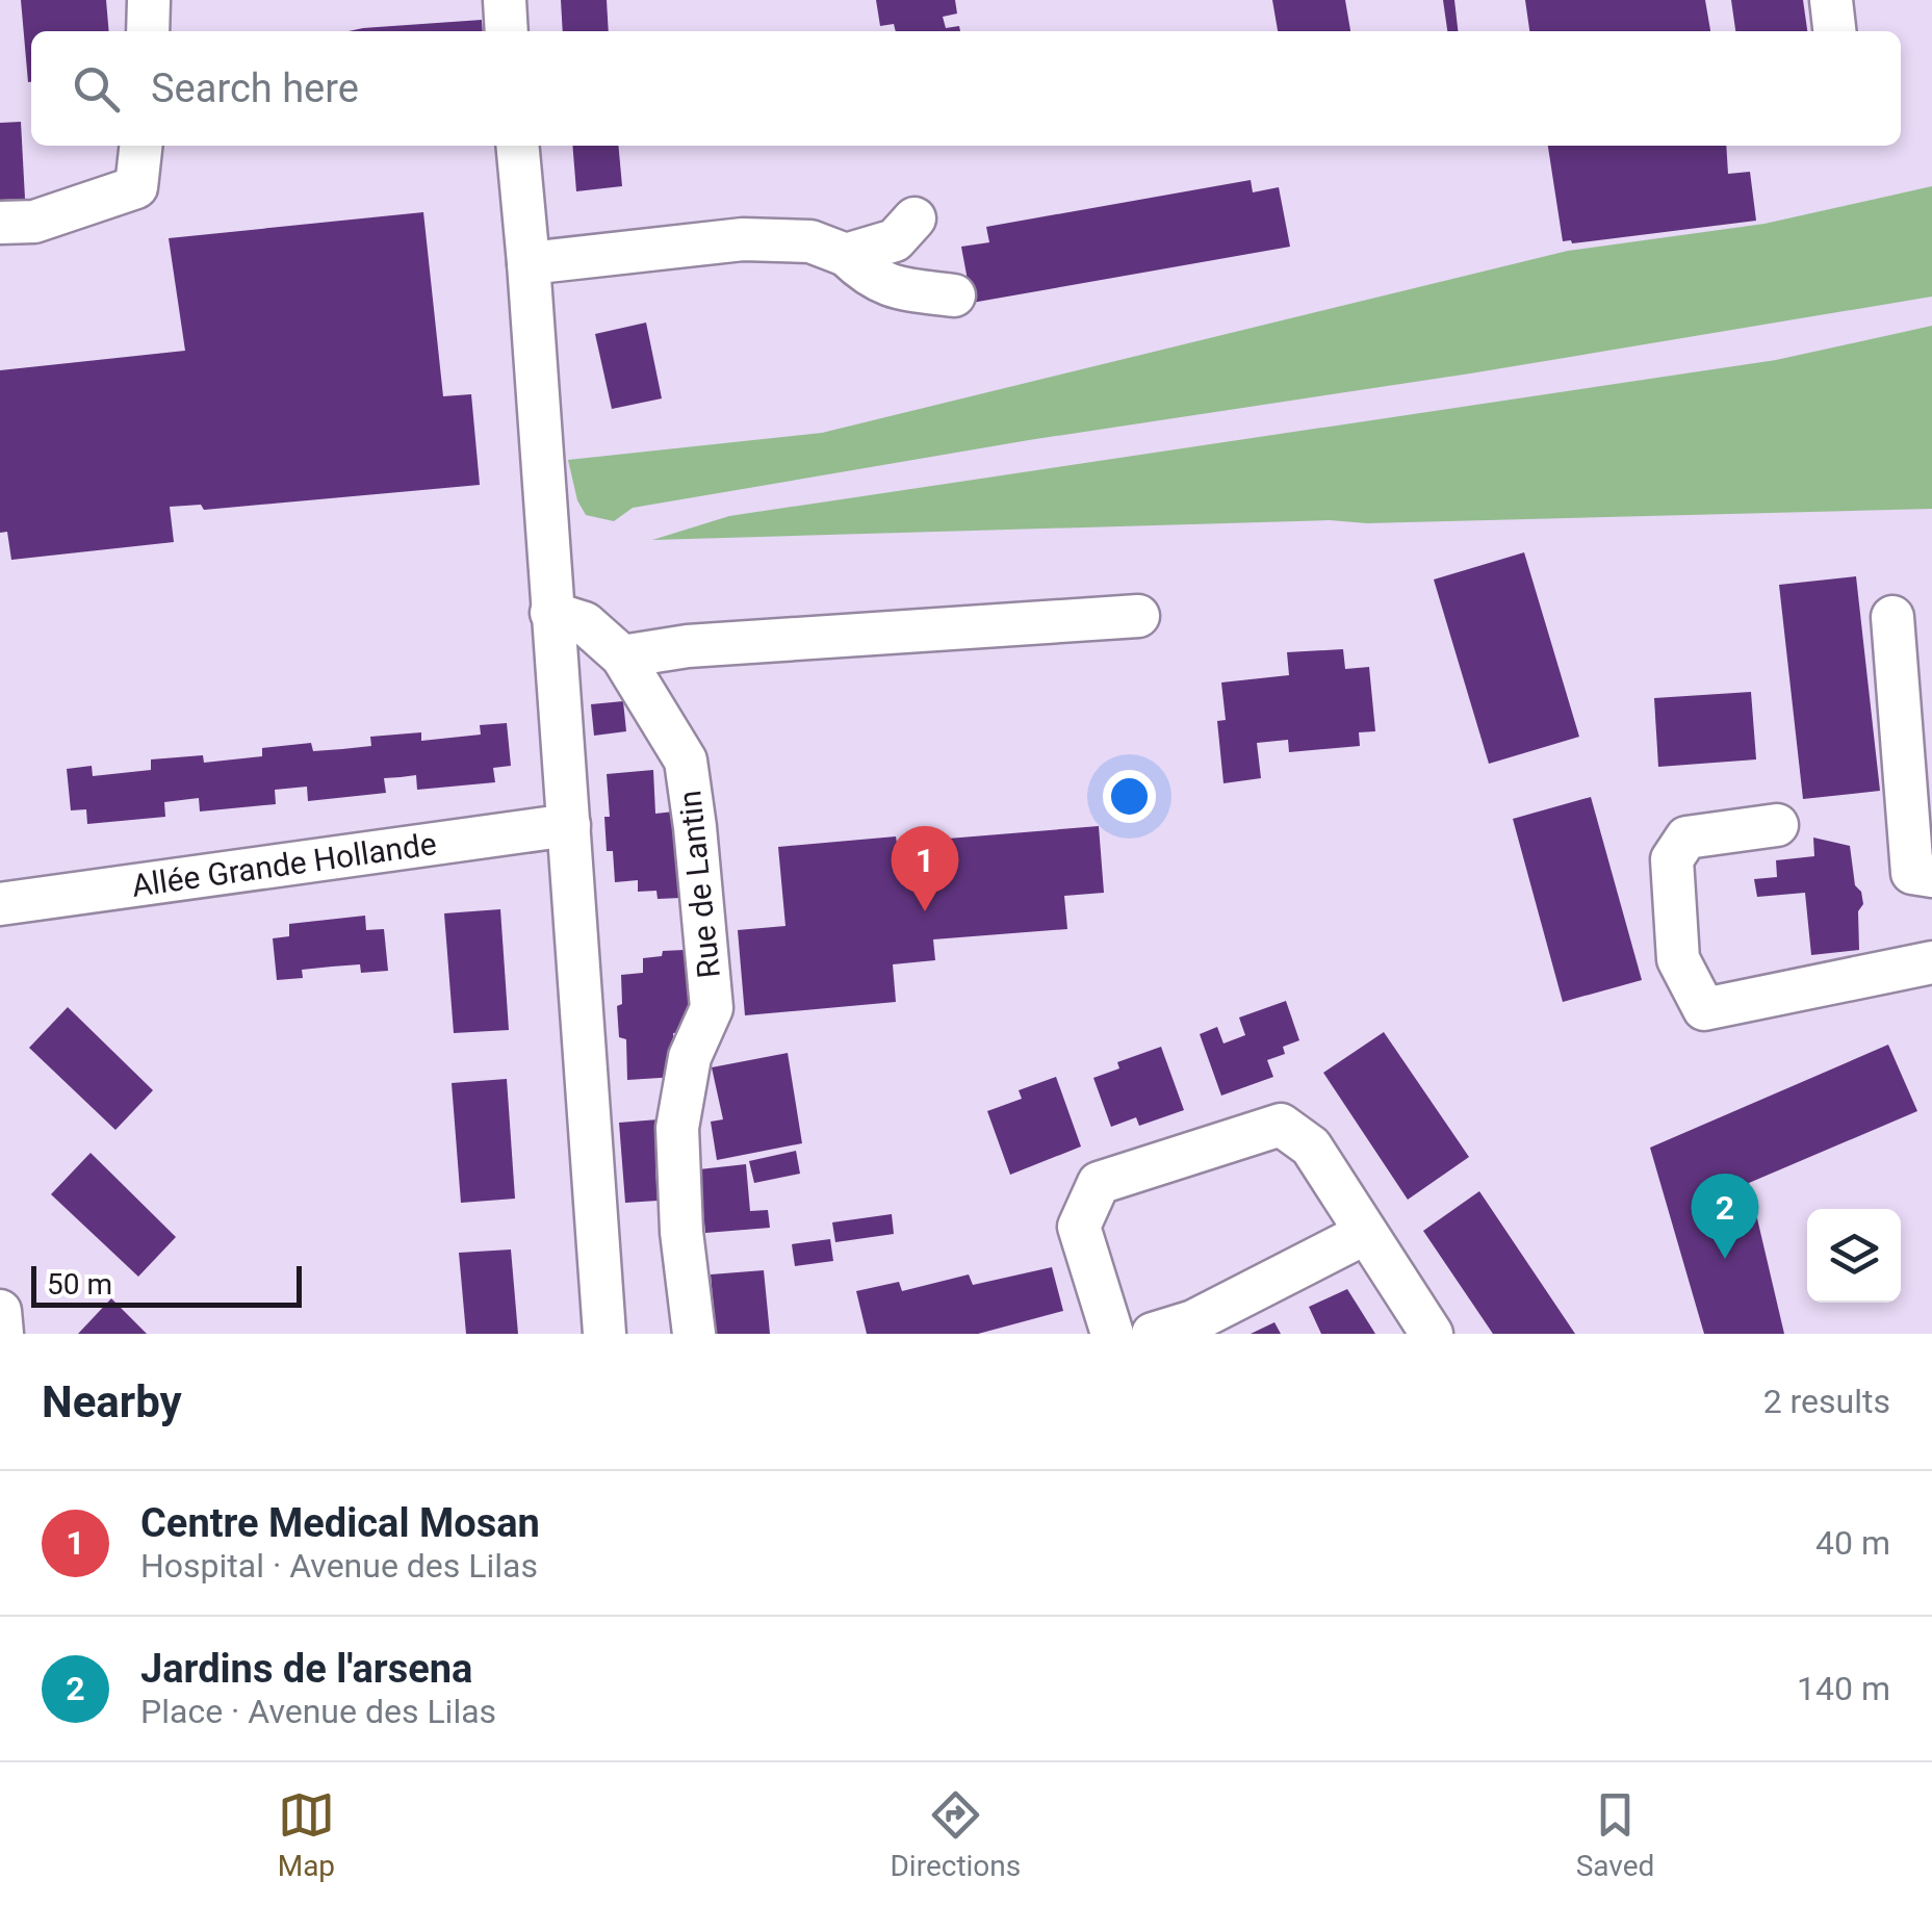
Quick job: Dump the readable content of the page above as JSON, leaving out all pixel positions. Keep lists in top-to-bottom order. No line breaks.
{"streets":{"street":["Allée Grande Hollande","Rue de Lantin"]},"scale_bar":"50 m","page":{"search":"Search here","pins":["1","2"],"scale":"50 m","heading":["Nearby","2 results"],"list":[{"mark":"1","name":"Centre Medical Mosan","note":"Hospital · Avenue des Lilas","value":"40 m"},{"mark":"2","name":"Jardins de l'arsena","note":"Place · Avenue des Lilas","value":"140 m"}],"nav":["Map","Directions","Saved"]}}
